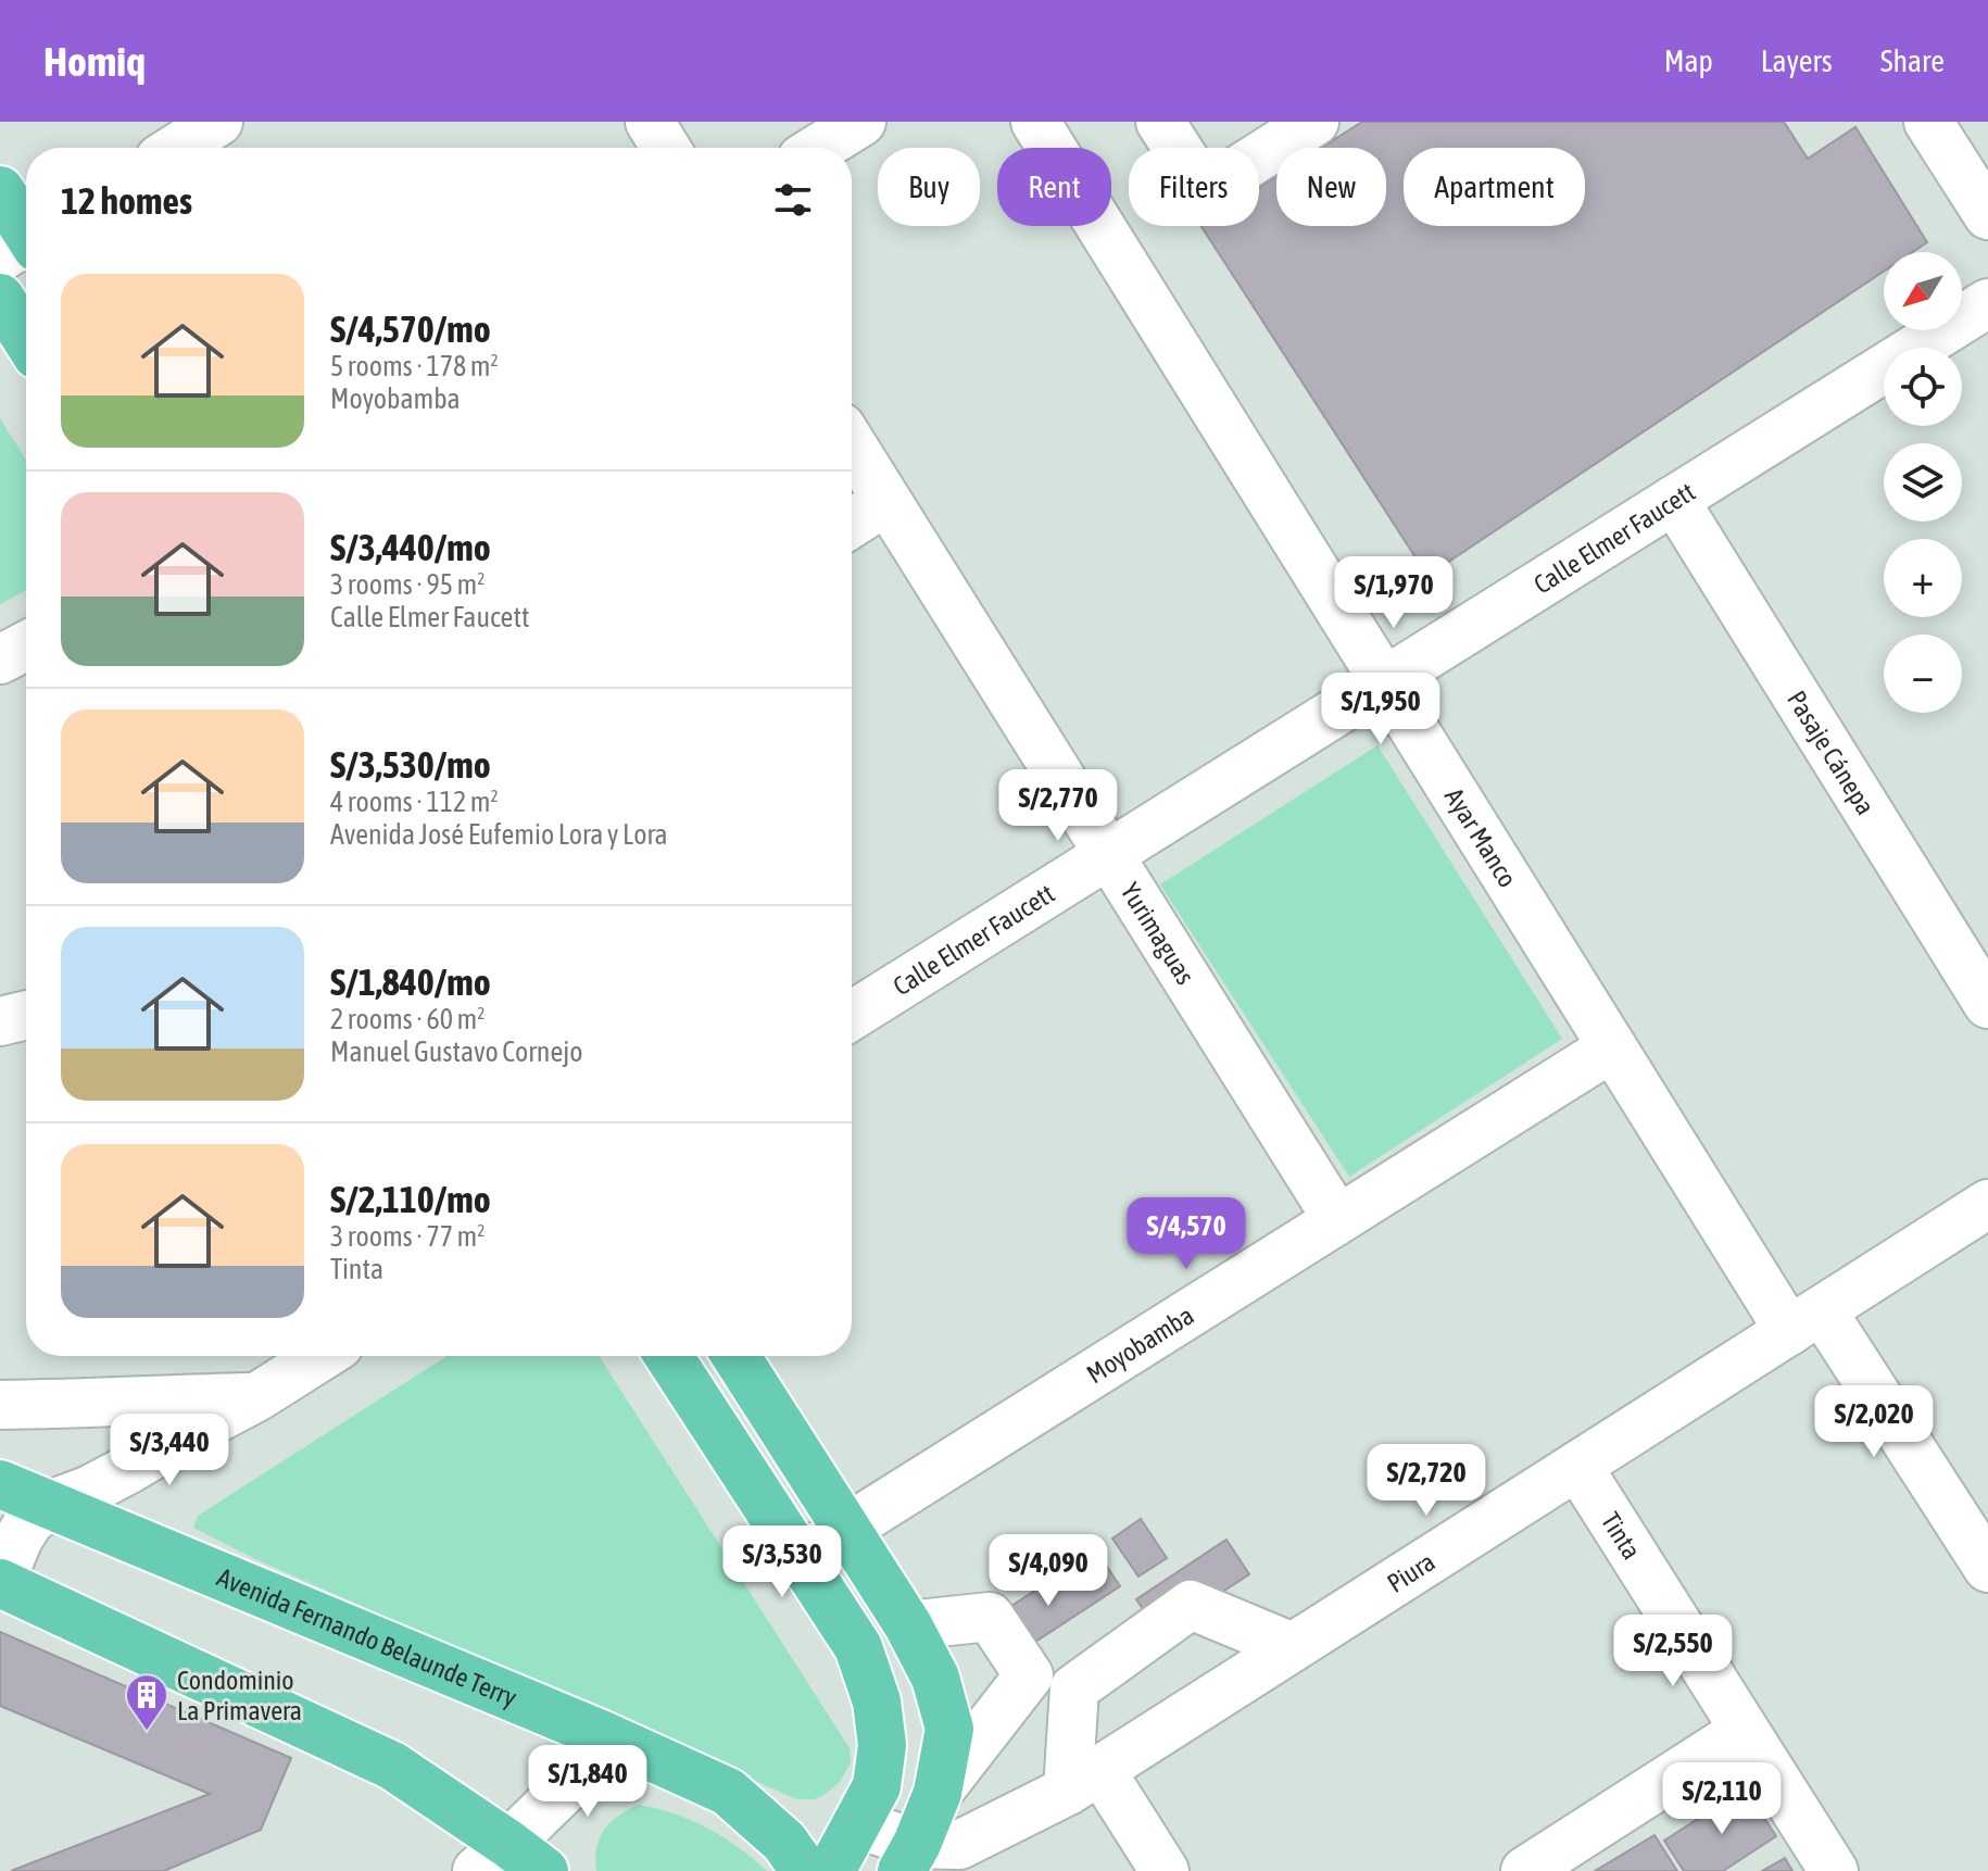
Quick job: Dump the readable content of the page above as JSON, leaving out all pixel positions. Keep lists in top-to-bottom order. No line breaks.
{"streets":{"main road":["Avenida Fernando Belaunde Terry"],"street":["Calle Elmer Faucett","Pasaje Cánepa","Ayar Manco","Yurimaguas","Moyobamba","Tinta","Piura"]},"crossings":[["Calle Elmer Faucett","Pasaje Cánepa"],["Calle Elmer Faucett","Ayar Manco"],["Calle Elmer Faucett","Yurimaguas"],["Ayar Manco","Moyobamba"],["Ayar Manco","Piura"],["Yurimaguas","Moyobamba"],["Tinta","Piura"]],"places":{"building":["Condominio La Primavera"]},"north":"bottom left","page":{"header":"Homiq","nav":["Map","Layers","Share"],"chip":["Buy","Rent","Filters","New","Apartment"],"heading":"12 homes","map_buttons":["+","−"],"list":[{"name":"S/4,570/mo","note":"5 rooms · 178 m² · Moyobamba"},{"name":"S/3,440/mo","note":"3 rooms · 95 m² · Calle Elmer Faucett"},{"name":"S/3,530/mo","note":"4 rooms · 112 m² · Avenida José Eufemio Lora y Lora"},{"name":"S/1,840/mo","note":"2 rooms · 60 m² · Manuel Gustavo Cornejo"},{"name":"S/2,110/mo","note":"3 rooms · 77 m² · Tinta"}],"price":["S/1,970","S/1,950","S/2,770","S/4,570","S/2,020","S/3,440","S/2,720","S/3,530","S/4,090","S/2,550","S/1,840","S/2,110"]}}
